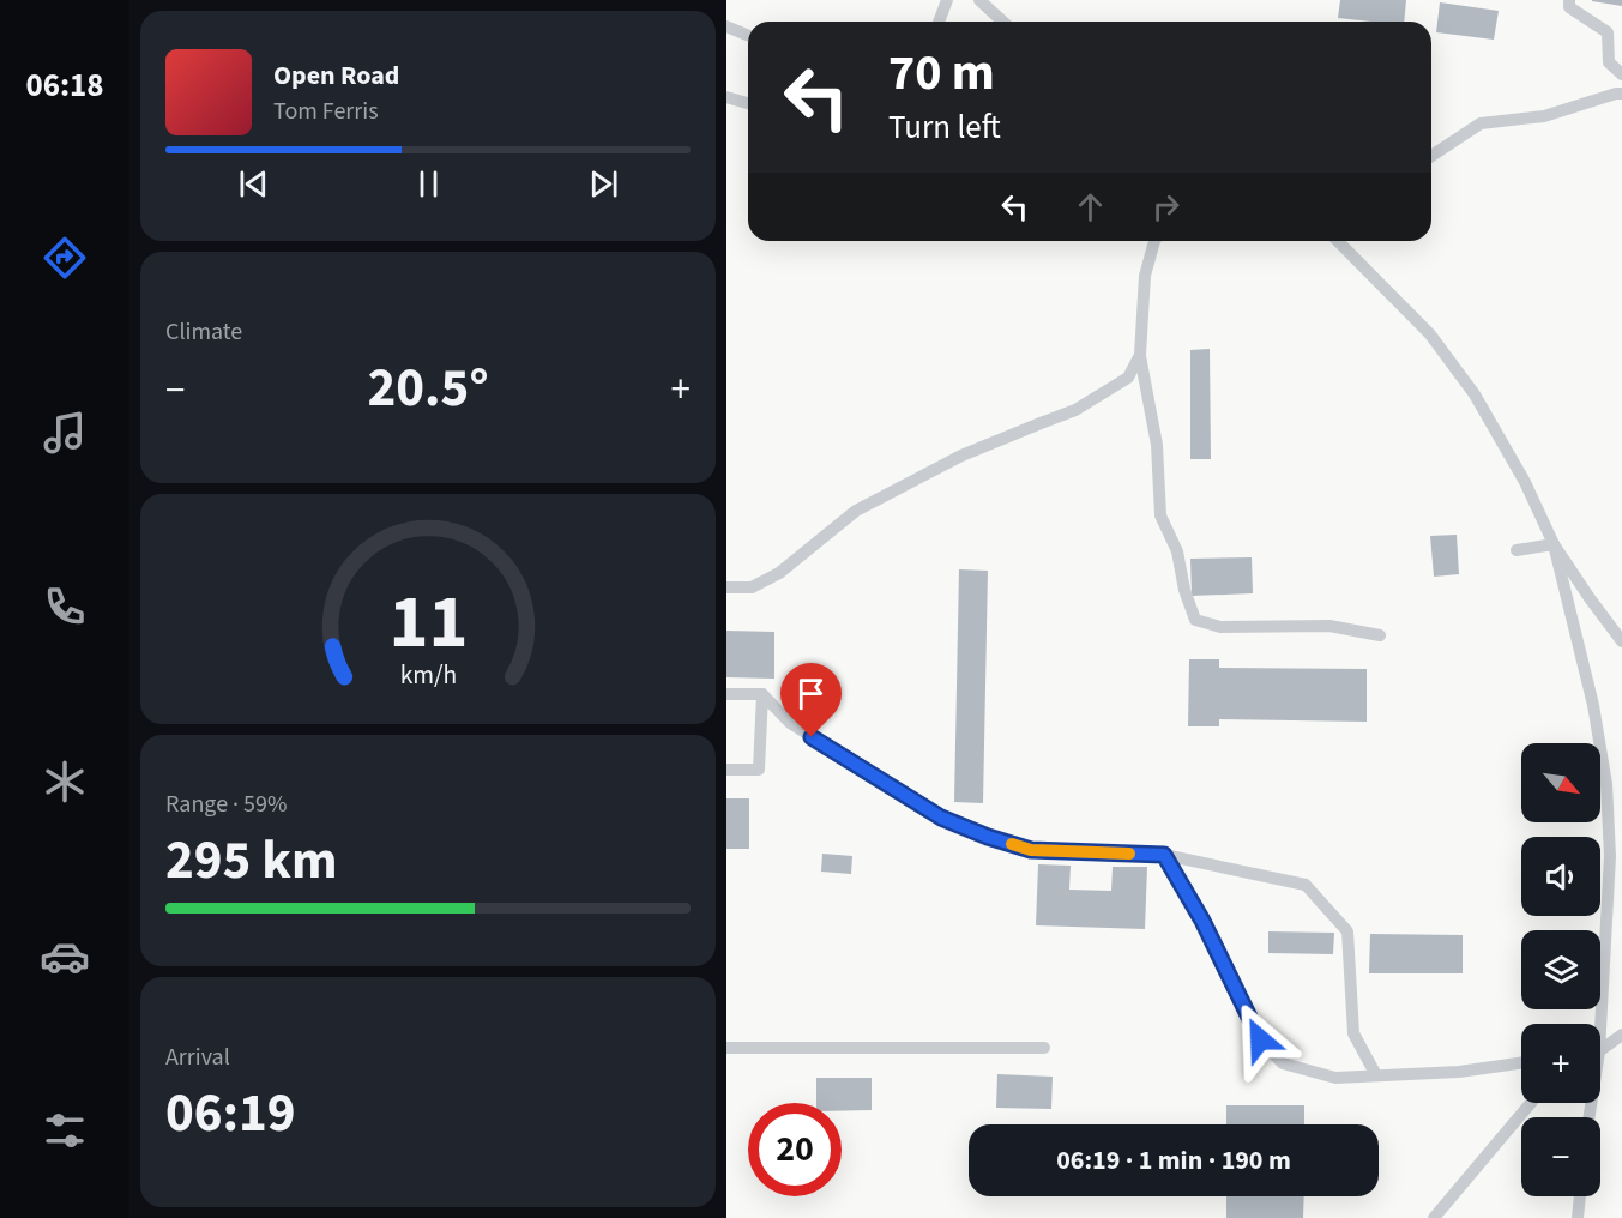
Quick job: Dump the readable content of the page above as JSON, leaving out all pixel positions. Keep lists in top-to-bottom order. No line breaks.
{"north":"bottom right","page":{"tabs":"06:18","turn":["70 m","Turn left"],"song":["Open Road","Tom Ferris"],"tile":["Climate",["Range · 59%","295 km"],["Arrival","06:19"]],"heat":["−","20.5°","+"],"map_buttons":["+","−"],"limit":"20","trip":"06:19 · 1 min · 190 m","gauge":["11","km/h"]}}
